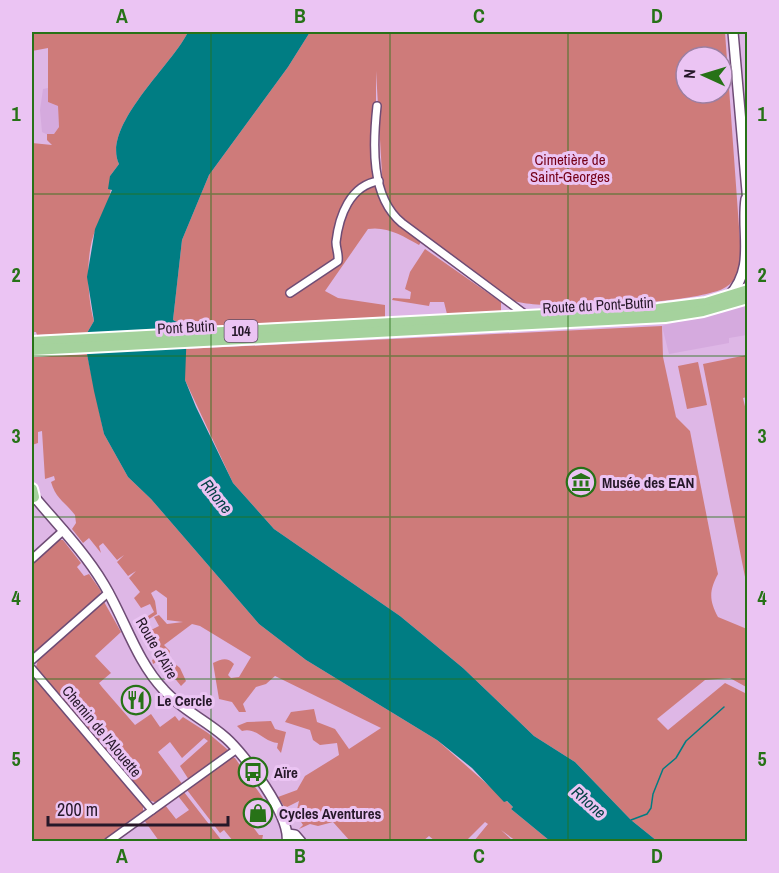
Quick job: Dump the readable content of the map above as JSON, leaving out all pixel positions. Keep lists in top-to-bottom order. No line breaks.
{"streets":{"main road":["Route du Pont-Butin","Pont Butin","104"],"street":["Route d'Aïre","Chemin de l'Alouette"]},"crossings":[["Route du Pont-Butin","Pont Butin"]],"water":["Rhone"],"parks":["Cimetière de Saint-Georges"],"places":{"museum":["Musée des EAN"],"restaurant":["Le Cercle"],"bus stop":["Aïre"],"shop":["Cycles Aventures"]},"scale_bar":"200 m","north":"left","grid":{"columns":["A","B","C","D"],"rows":["1","2","3","4","5"]}}
